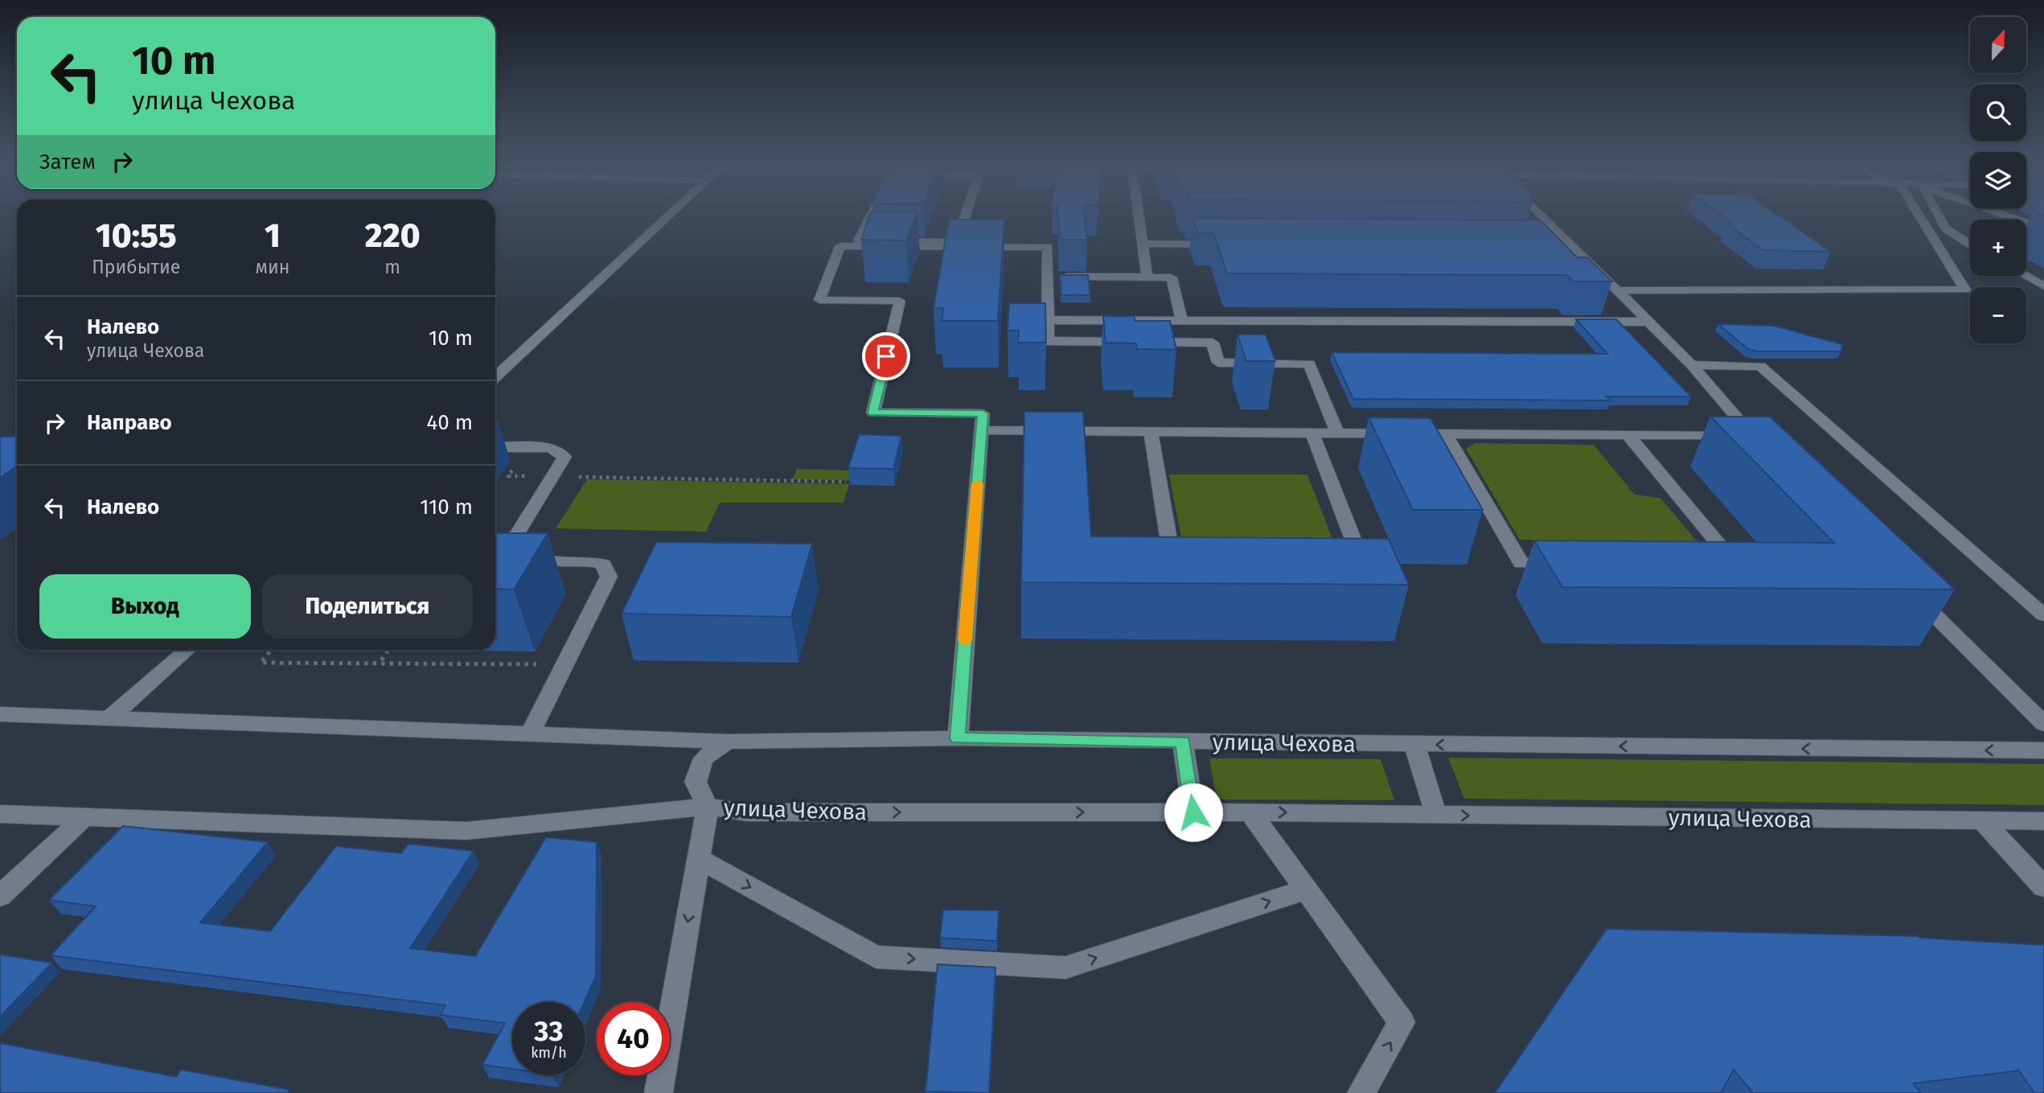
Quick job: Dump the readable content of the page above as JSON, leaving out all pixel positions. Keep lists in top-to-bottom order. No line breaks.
{"streets":{"street":["улица Чехова"]},"north":"top","page":{"map_buttons":["+","−"],"turn":["10 m","улица Чехова"],"then":"Затем","eta":["10:55","Прибытие","1","мин","220","m"],"list":[{"name":"Налево","note":"улица Чехова","value":"10 m"},{"name":"Направо","value":"40 m"},{"name":"Налево","value":"110 m"}],"buttons":["Выход","Поделиться"],"speed":"33 km/h","limit":"40"}}
